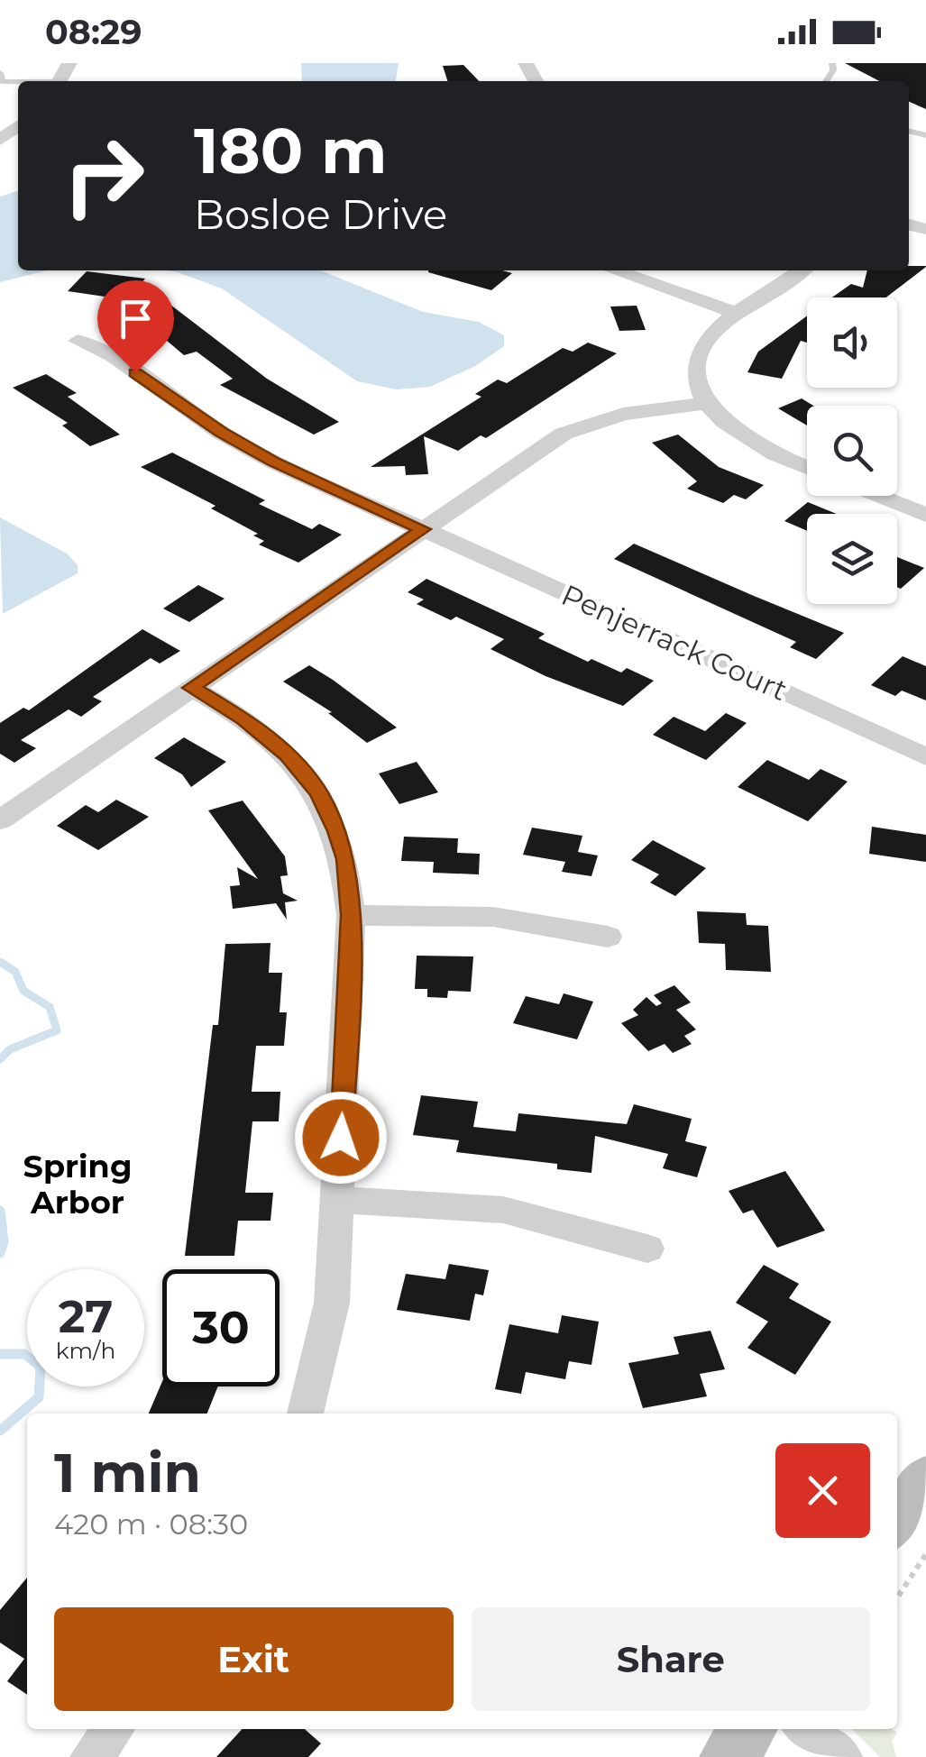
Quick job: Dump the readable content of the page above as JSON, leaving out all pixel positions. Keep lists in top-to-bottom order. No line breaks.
{"streets":{"street":["Penjerrack Court"]},"districts":["Spring Arbor"],"page":{"status":"08:29","turn":["180 m","Bosloe Drive"],"speed":"27 km/h","limit":"30","heading":["1 min","420 m · 08:30"],"buttons":["Exit","Share"]}}
